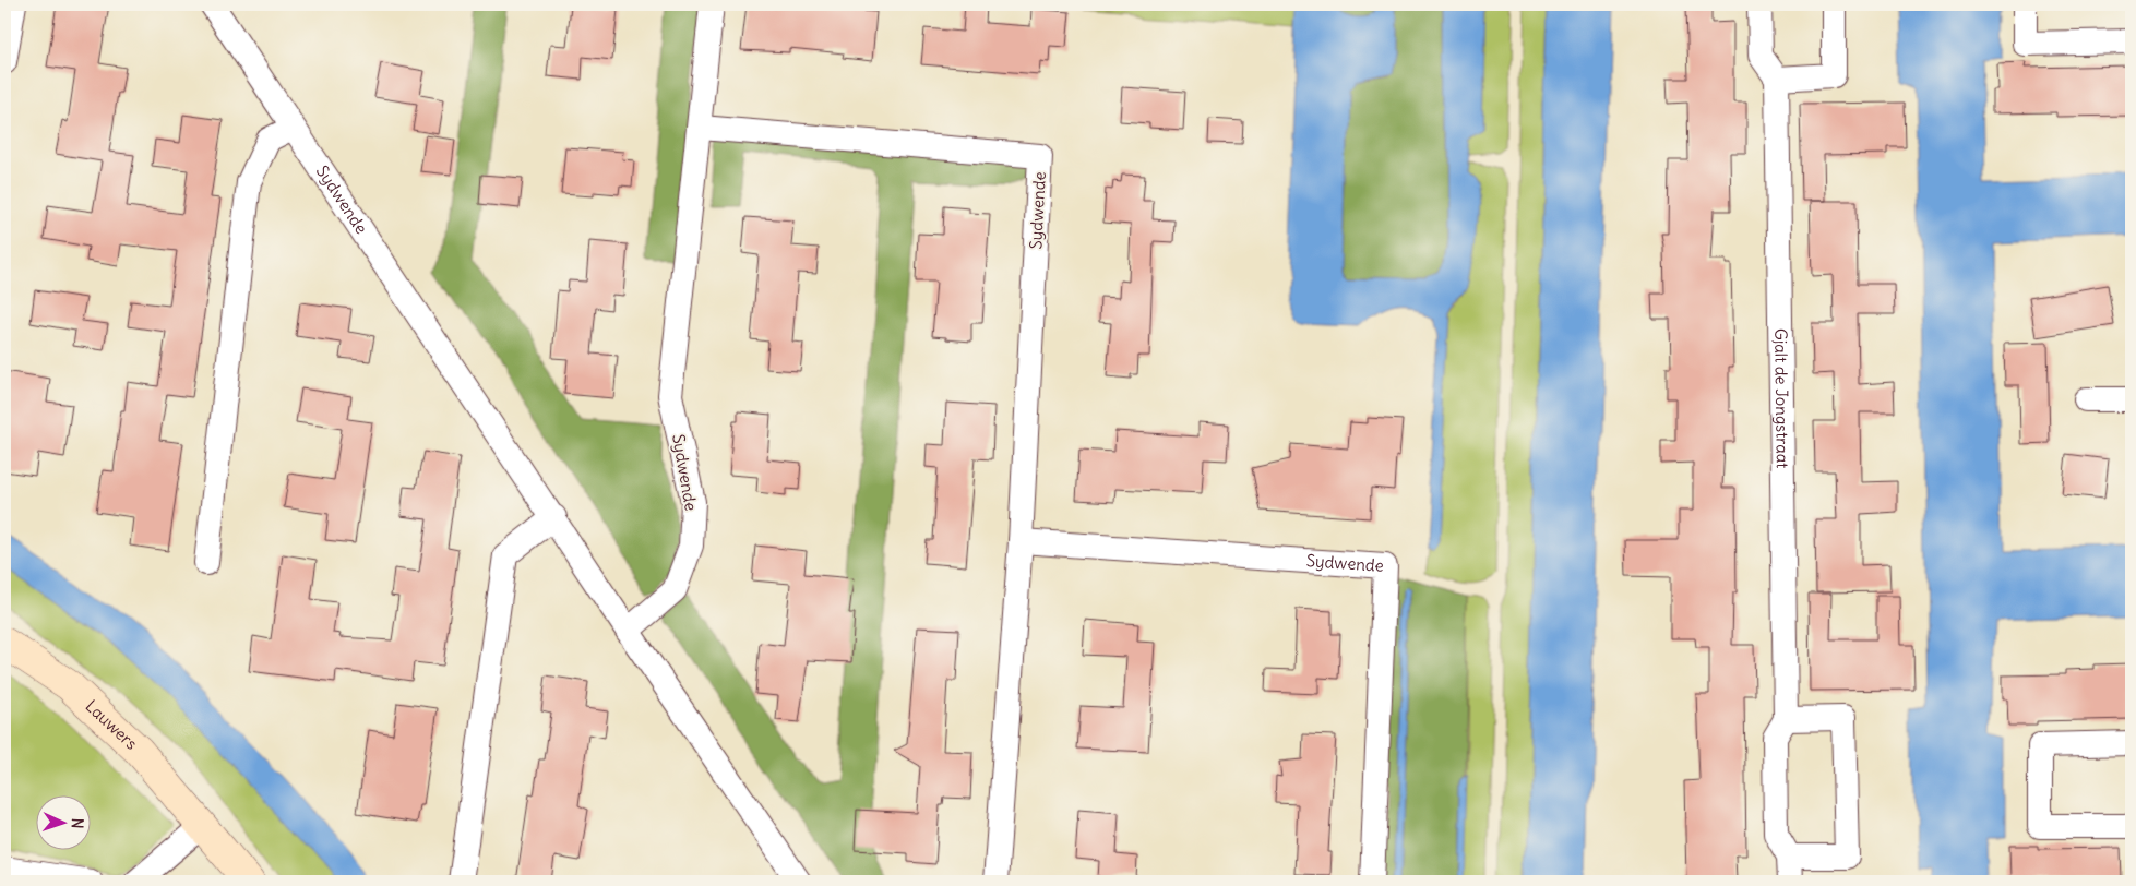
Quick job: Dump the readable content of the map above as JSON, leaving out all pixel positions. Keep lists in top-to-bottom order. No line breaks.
{"streets":{"street":["Sydwende","Gjalt de Jongstraat","Lauwers"]},"north":"right"}
